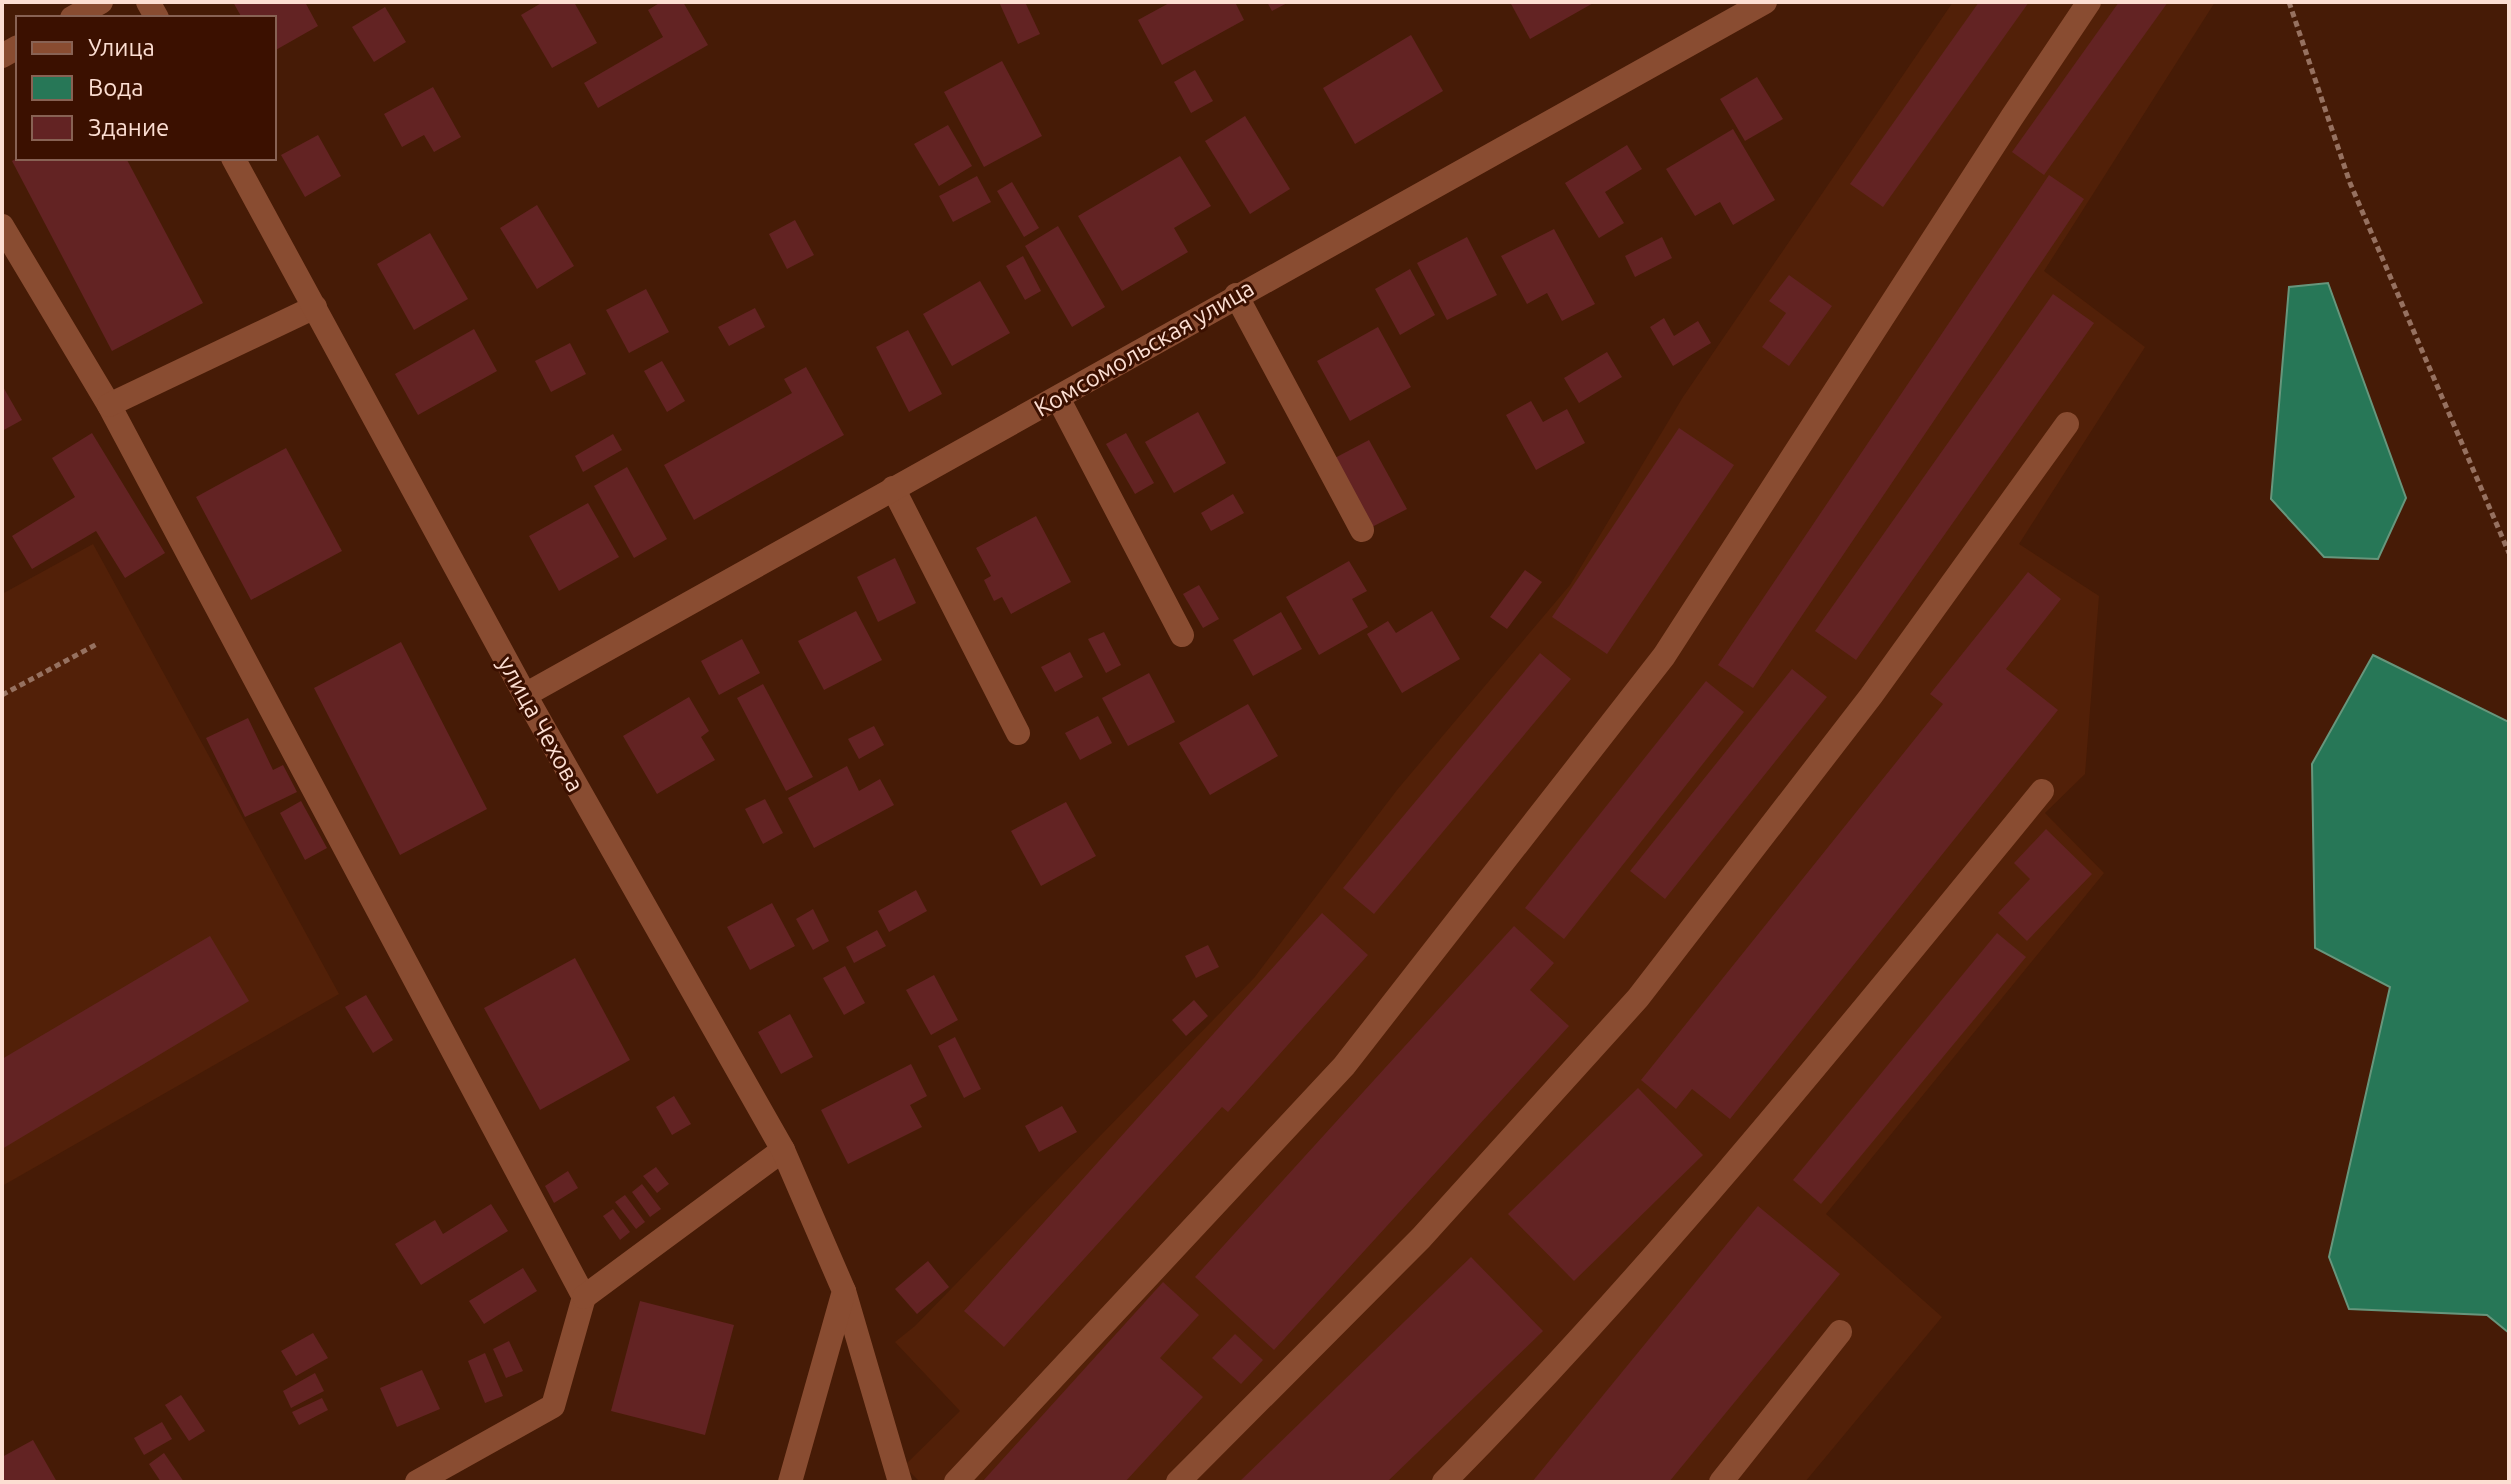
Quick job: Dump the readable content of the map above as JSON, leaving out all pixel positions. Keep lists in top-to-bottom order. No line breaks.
{"streets":{"street":["Комсомольская улица","улица Чехова"]},"crossings":[["Комсомольская улица","улица Чехова"]],"legend":["Улица","Вода","Здание"]}
